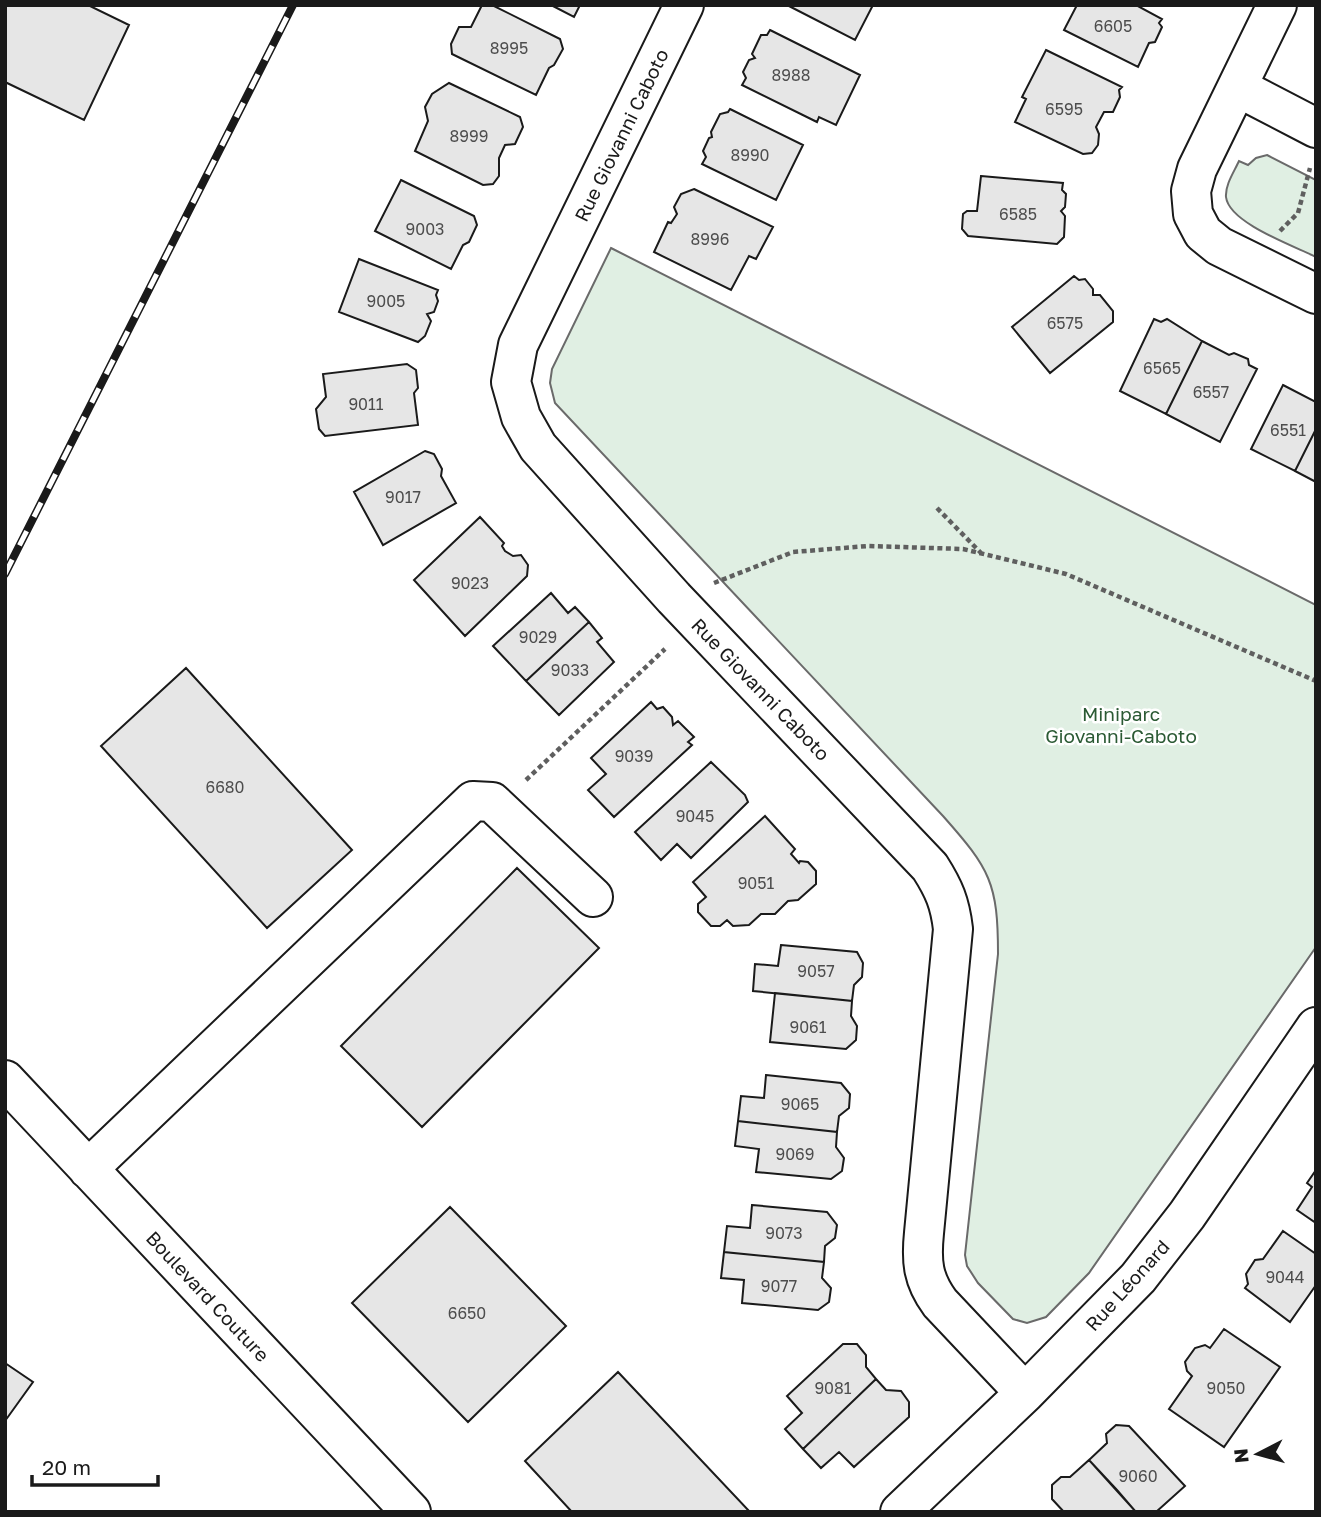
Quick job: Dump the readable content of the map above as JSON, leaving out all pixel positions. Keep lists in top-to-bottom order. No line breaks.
{"streets":{"street":["Rue Giovanni Caboto","Rue Léonard","Boulevard Couture"]},"crossings":[["Rue Giovanni Caboto","Rue Léonard"]],"parks":["Miniparc Giovanni-Caboto"],"house_numbers":["6605","8995","8988","6595","8999","8990","6585","9003","8996","9005","6575","6565","6557","9011","6551","9017","9023","9029","9033","9039","6680","9045","9051","9057","9061","9065","9069","9073","9044","9077","6650","9081","9050","9060"],"scale_bar":"20 m","north":"left"}
